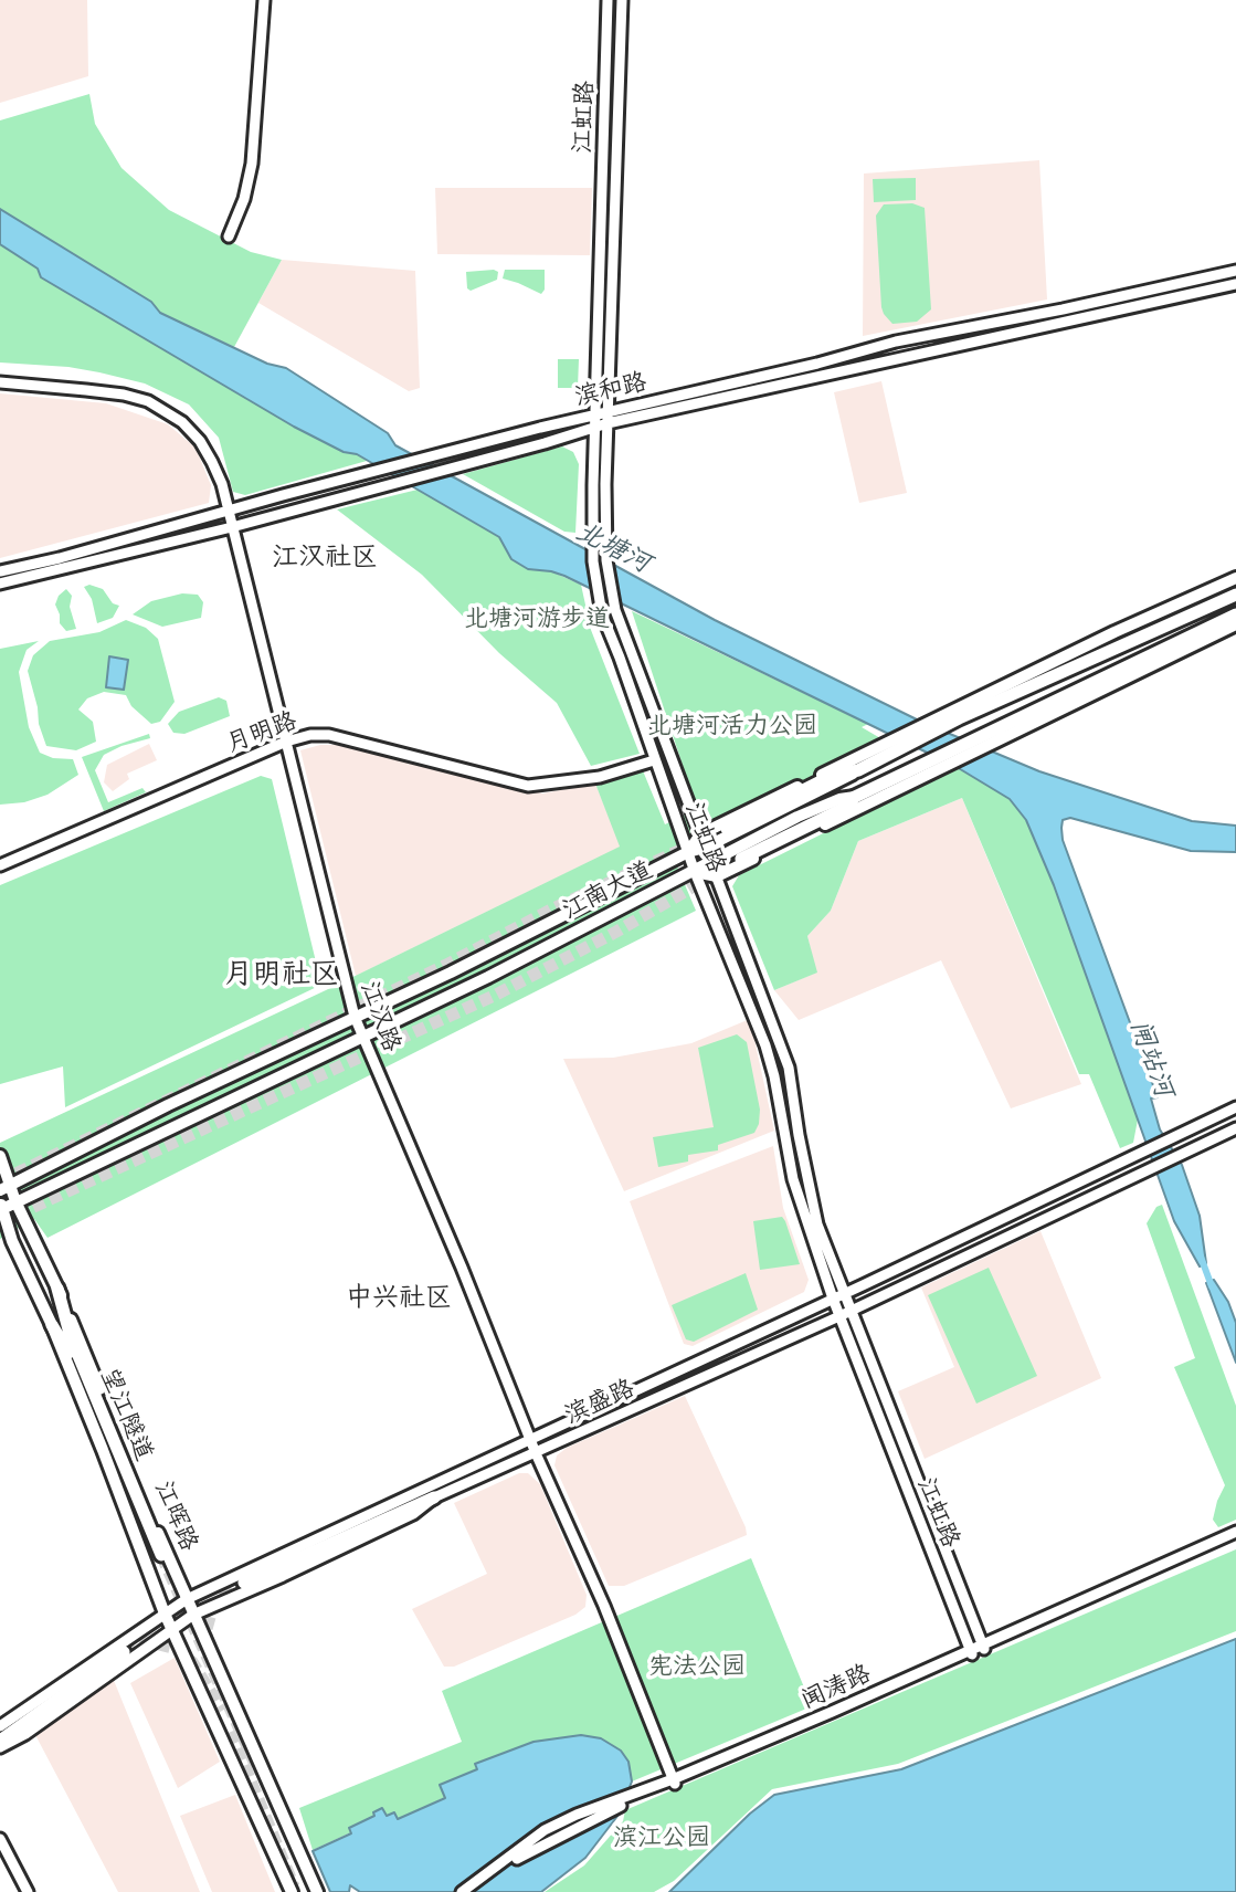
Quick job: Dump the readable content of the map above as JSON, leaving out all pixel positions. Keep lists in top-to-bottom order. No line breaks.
{"streets":{"highway":["江南大道","望江隧道"],"main road":["江虹路","滨和路","月明路","江汉路","滨盛路","江晖路","闻涛路"]},"crossings":[["江虹路","滨和路"],["江虹路","月明路"],["江虹路","江南大道"],["江虹路","滨盛路"],["江虹路","闻涛路"],["滨和路","江汉路"],["月明路","江汉路"],["江南大道","江汉路"],["江南大道","江晖路"],["江汉路","滨盛路"],["江汉路","闻涛路"],["滨盛路","江晖路"],["望江隧道","江晖路"]],"districts":["江汉社区","月明社区","中兴社区"],"water":["北塘河","闸站河"],"parks":["北塘河游步道","北塘河活力公园","宪法公园","滨江公园"]}
